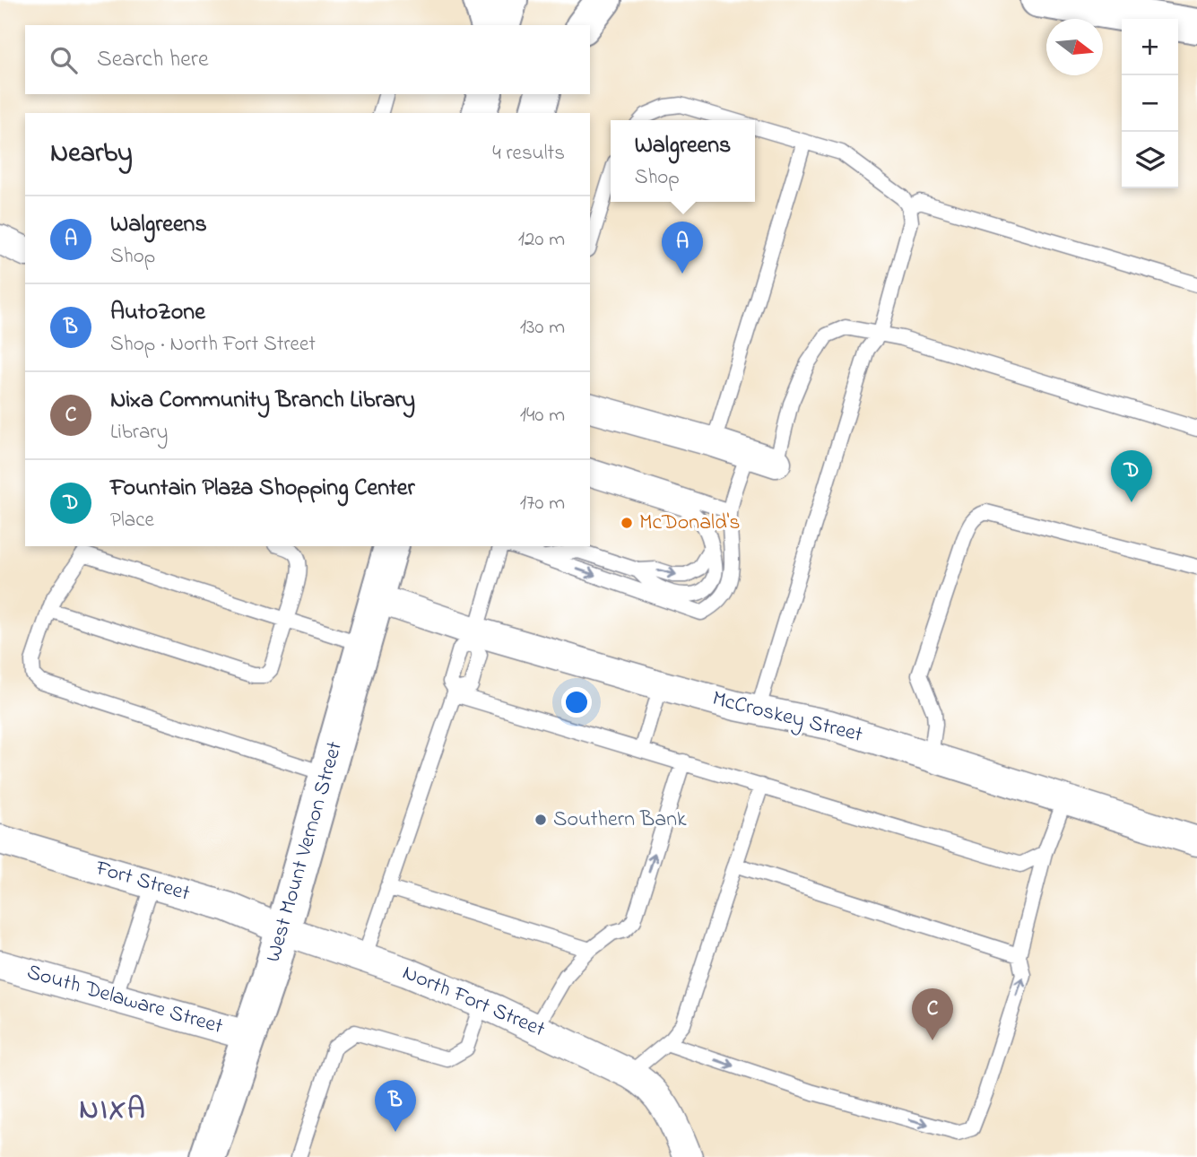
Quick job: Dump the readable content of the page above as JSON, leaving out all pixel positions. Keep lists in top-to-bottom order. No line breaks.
{"streets":{"main road":["West Mount Vernon Street"],"street":["McCroskey Street","Fort Street","South Delaware Street","North Fort Street"]},"crossings":[["McCroskey Street","West Mount Vernon Street"],["West Mount Vernon Street","Fort Street"],["West Mount Vernon Street","South Delaware Street"],["West Mount Vernon Street","North Fort Street"],["Fort Street","North Fort Street"]],"districts":["NIXA"],"places":["McDonald's","Southern Bank"],"north":"right","page":{"map_buttons":["+","−"],"search":"Search here","heading":["Nearby","4 results"],"popup":["Walgreens","Shop"],"list":[{"mark":"A","name":"Walgreens","note":"Shop","value":"120 m"},{"mark":"B","name":"AutoZone","note":"Shop · North Fort Street","value":"130 m"},{"mark":"C","name":"Nixa Community Branch Library","note":"Library","value":"140 m"},{"mark":"D","name":"Fountain Plaza Shopping Center","note":"Place","value":"170 m"}],"pins":["A","D","C","B"]}}
